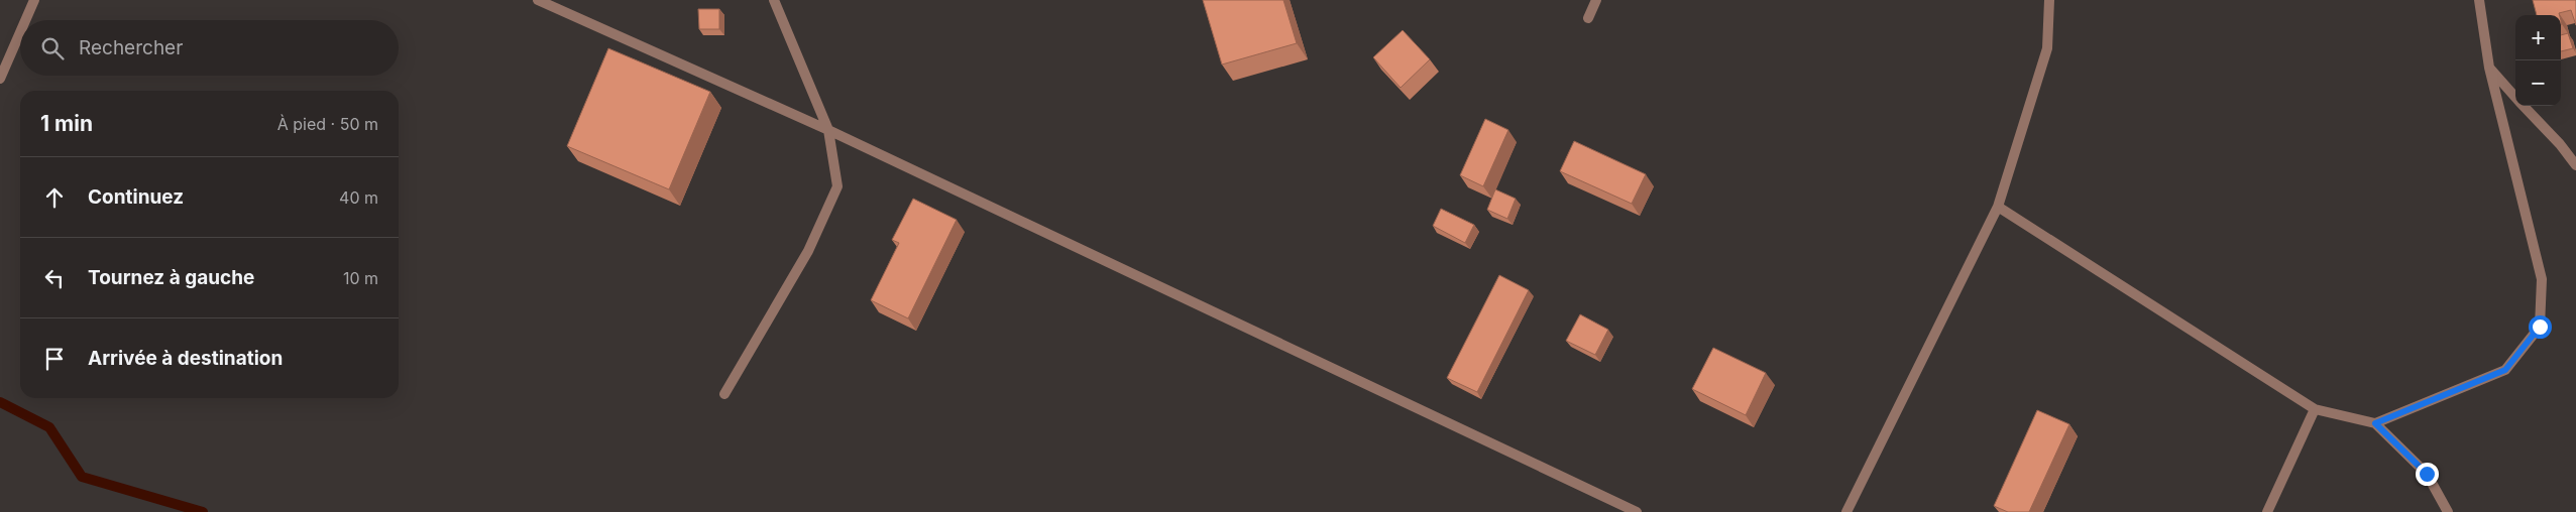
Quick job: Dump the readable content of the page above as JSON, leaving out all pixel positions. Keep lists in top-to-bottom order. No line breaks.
{"page":{"map_buttons":["+","−"],"search":"Rechercher","heading":["1 min","À pied · 50 m"],"list":[["Continuez","40 m"],["Tournez à gauche","10 m"],"Arrivée à destination"]}}
